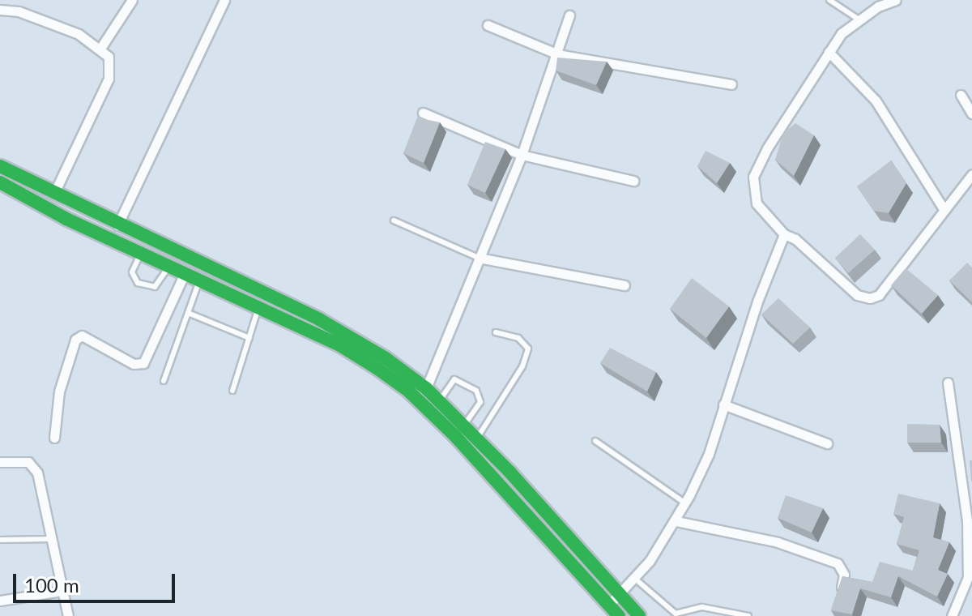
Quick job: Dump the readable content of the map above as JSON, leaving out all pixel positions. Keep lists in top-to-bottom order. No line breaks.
{"scale_bar":"100 m"}
